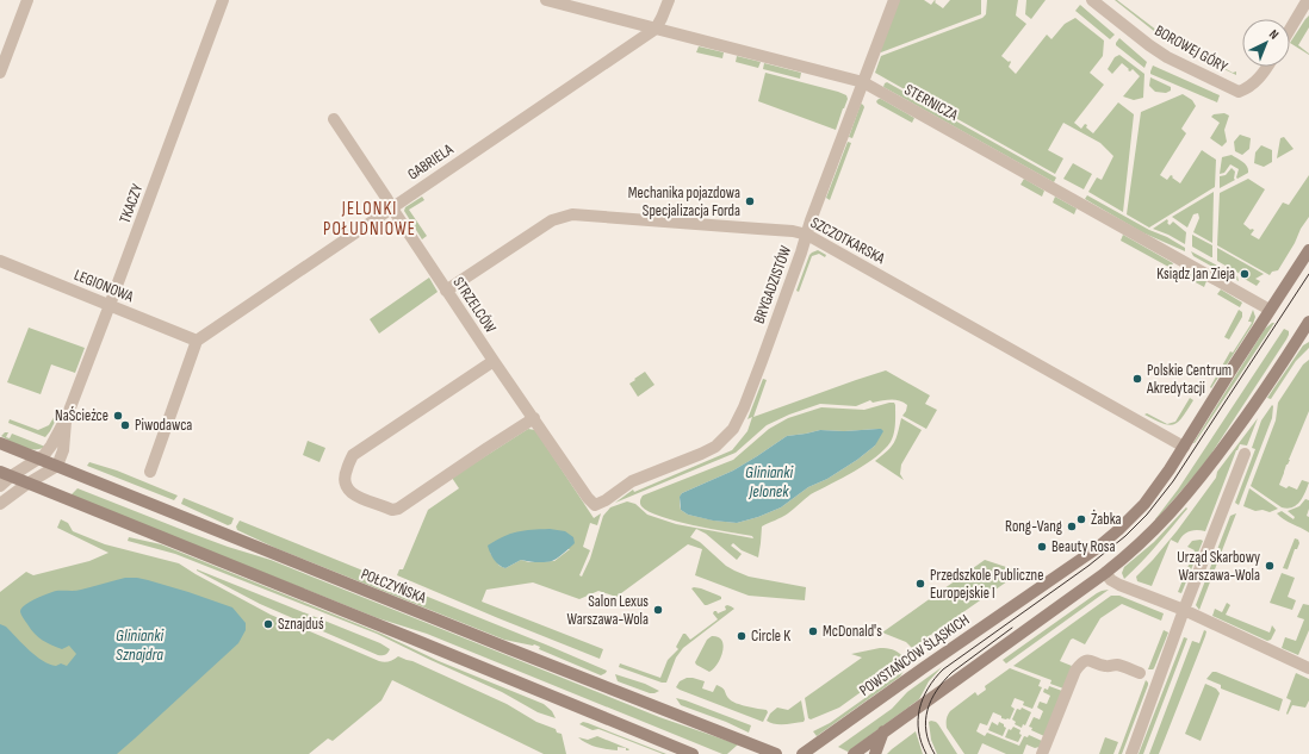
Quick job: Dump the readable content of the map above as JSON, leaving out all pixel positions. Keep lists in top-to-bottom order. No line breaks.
{"streets":{"main road":["POŁCZYŃSKA","POWSTAŃCÓW ŚLĄSKICH"],"street":["BOROWEJ GÓRY","STERNICZA","GABRIELA","TKACZY","SZCZOTKARSKA","BRYGADZISTÓW","LEGIONOWA","STRZELCÓW"]},"crossings":[["STERNICZA","GABRIELA"],["STERNICZA","BRYGADZISTÓW"],["STERNICZA","POWSTAŃCÓW ŚLĄSKICH"],["GABRIELA","LEGIONOWA"],["GABRIELA","STRZELCÓW"],["TKACZY","LEGIONOWA"],["TKACZY","POŁCZYŃSKA"],["SZCZOTKARSKA","BRYGADZISTÓW"],["SZCZOTKARSKA","STRZELCÓW"],["SZCZOTKARSKA","POWSTAŃCÓW ŚLĄSKICH"],["BRYGADZISTÓW","STRZELCÓW"]],"districts":["JELONKI POŁUDNIOWE"],"water":["Glinianki Jelonek","Glinianki Sznajdra"],"places":["Mechanika pojazdowa Specjalizacja Forda","Ksiądz Jan Zieja","Polskie Centrum Akredytacji","NaŚcieżce","Piwodawca","Żabka","Rong-Vang","Beauty Rosa","Urząd Skarbowy Warszawa-Wola","Przedszkole Publiczne Europejskie I","Salon Lexus Warszawa-Wola","Sznajduś","McDonald's","Circle K"],"north":"top right"}
